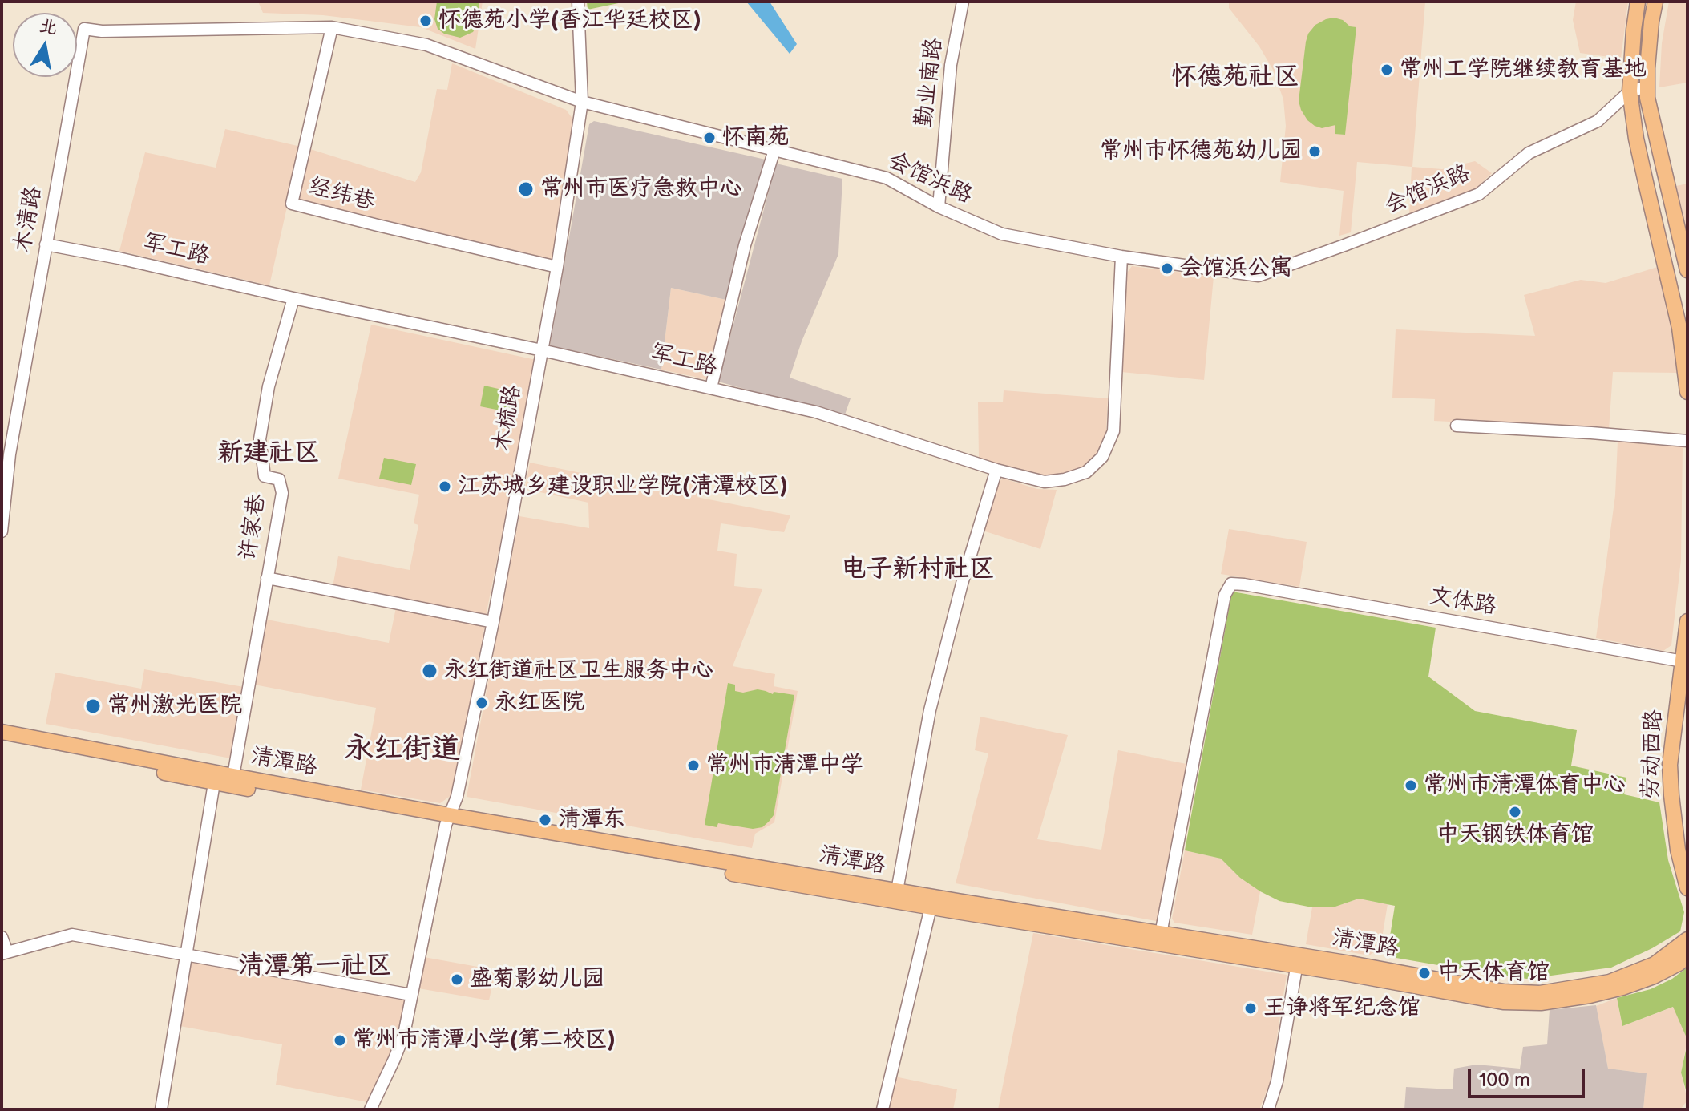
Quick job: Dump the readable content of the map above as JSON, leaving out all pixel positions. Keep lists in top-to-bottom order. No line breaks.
{"streets":{"main road":["劳动西路","清潭路"],"street":["勤业南路","会馆浜路","经纬巷","木清路","军工路","木梳路","许家巷","文体路"]},"crossings":[["勤业南路","会馆浜路"],["会馆浜路","经纬巷"],["会馆浜路","木清路"],["会馆浜路","军工路"],["会馆浜路","木梳路"],["经纬巷","木梳路"],["木清路","军工路"],["军工路","木梳路"],["军工路","许家巷"],["木梳路","清潭路"],["许家巷","清潭路"],["文体路","劳动西路"],["文体路","清潭路"]],"districts":["怀德苑社区","新建社区","电子新村社区","永红街道","清潭第一社区"],"places":["怀德苑小学(香江华廷校区)","常州工学院继续教育基地","怀南苑","常州市怀德苑幼儿园","常州市医疗急救中心","会馆浜公寓","江苏城乡建设职业学院(清潭校区)","永红街道社区卫生服务中心","永红医院","常州激光医院","常州市清潭中学","常州市清潭体育中心","中天钢铁体育馆","清潭东","中天体育馆","盛菊影幼儿园","王诤将军纪念馆","常州市清潭小学(第二校区)"],"scale_bar":"100 m","north":"top"}
